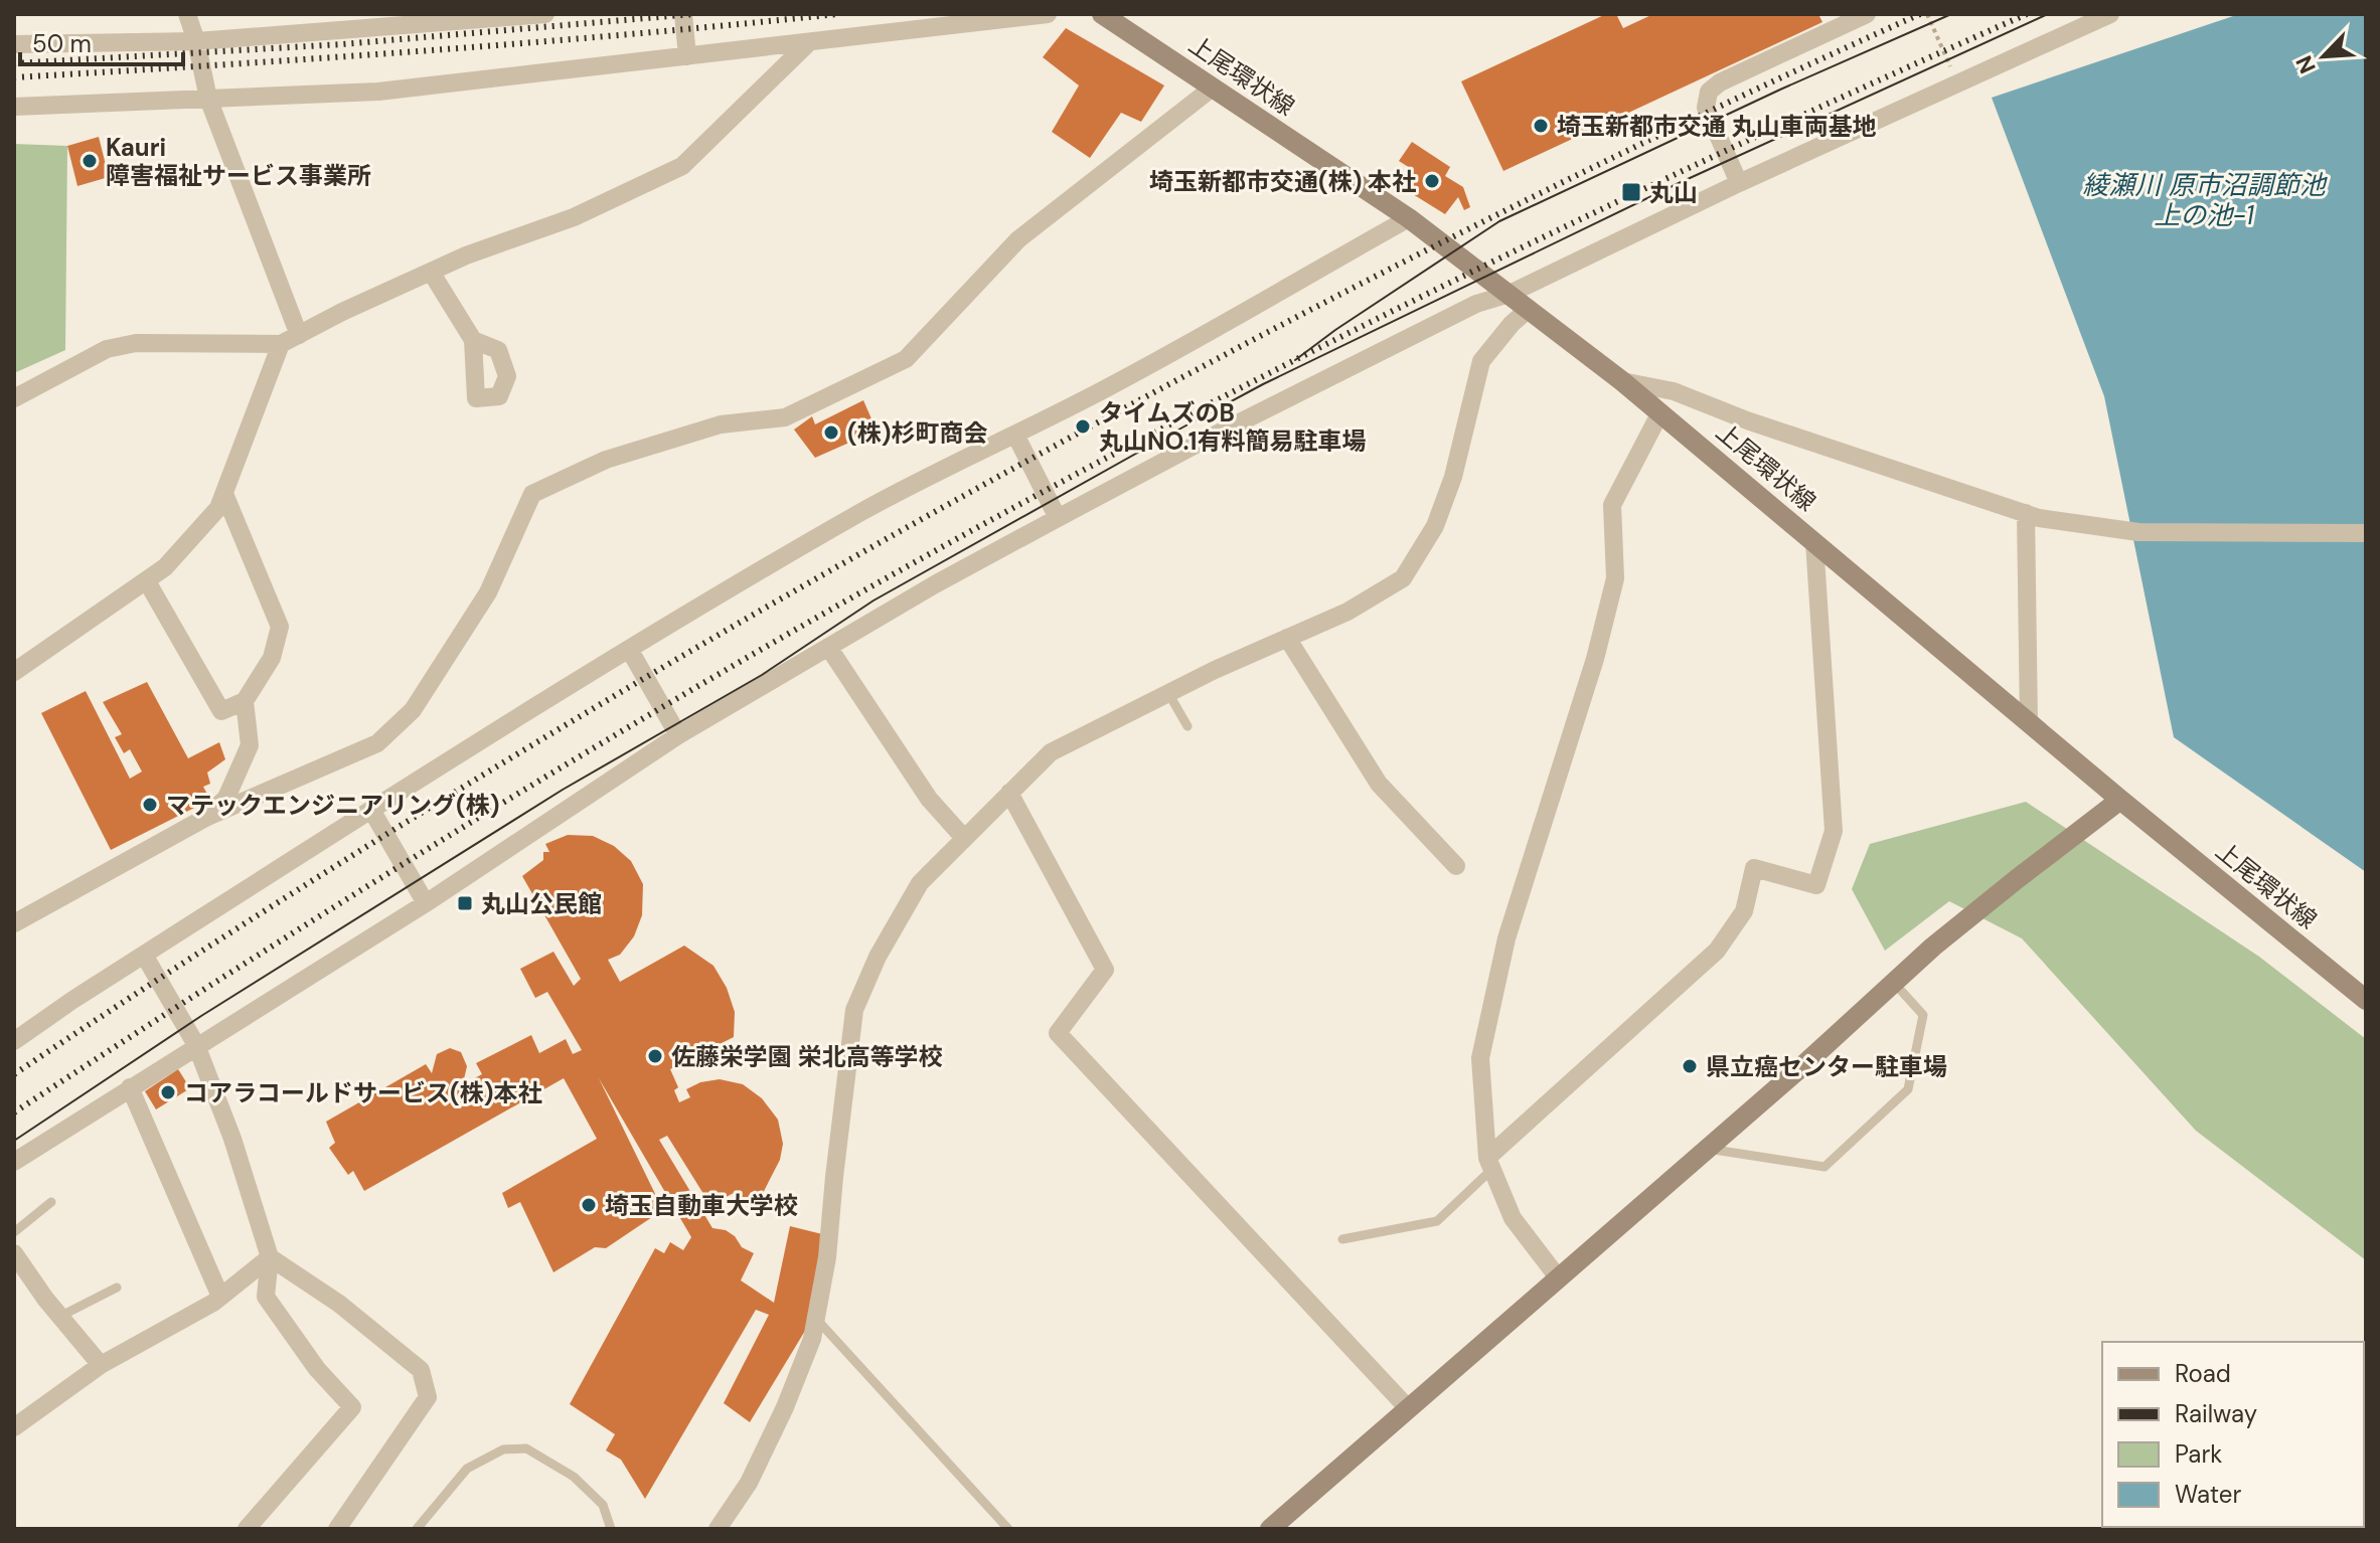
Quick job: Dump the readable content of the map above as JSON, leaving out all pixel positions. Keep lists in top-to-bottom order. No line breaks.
{"streets":{"main road":["上尾環状線"]},"water":["綾瀬川 原市沼調節池 上の池-1"],"places":{"other":["埼玉新都市交通 丸山車両基地","Kauri 障害福祉サービス事業所","埼玉新都市交通(株) 本社","タイムズのB 丸山NO.1有料簡易駐車場","(株)杉町商会","マテックエンジニアリング(株)","佐藤栄学園 栄北高等学校","県立癌センター駐車場","コアラコールドサービス(株)本社","埼玉自動車大学校"],"transit":["丸山","丸山公民館"]},"legend":["Road","Railway","Park","Water"],"scale_bar":"50 m","north":"bottom left"}
